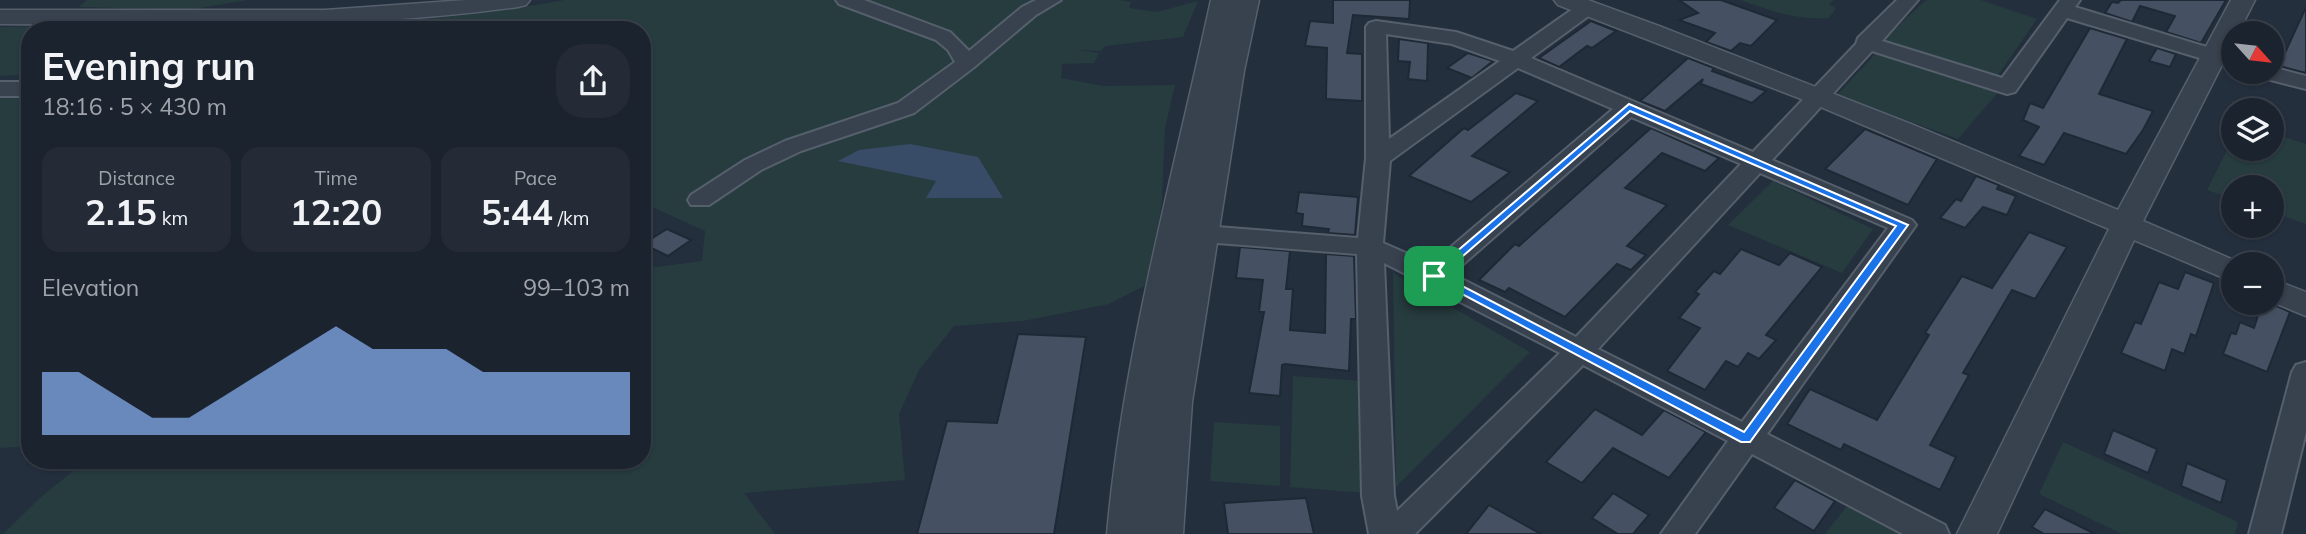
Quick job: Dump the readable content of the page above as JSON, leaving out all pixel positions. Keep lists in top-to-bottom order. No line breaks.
{"north":"bottom right","page":{"map_buttons":["+","−"],"heading":["Evening run","18:16 · 5 × 430 m"],"stats":[["Distance","2.15 km"],["Time","12:20"],["Pace","5:44 /km"]],"chart":["Elevation","99–103 m"]}}
